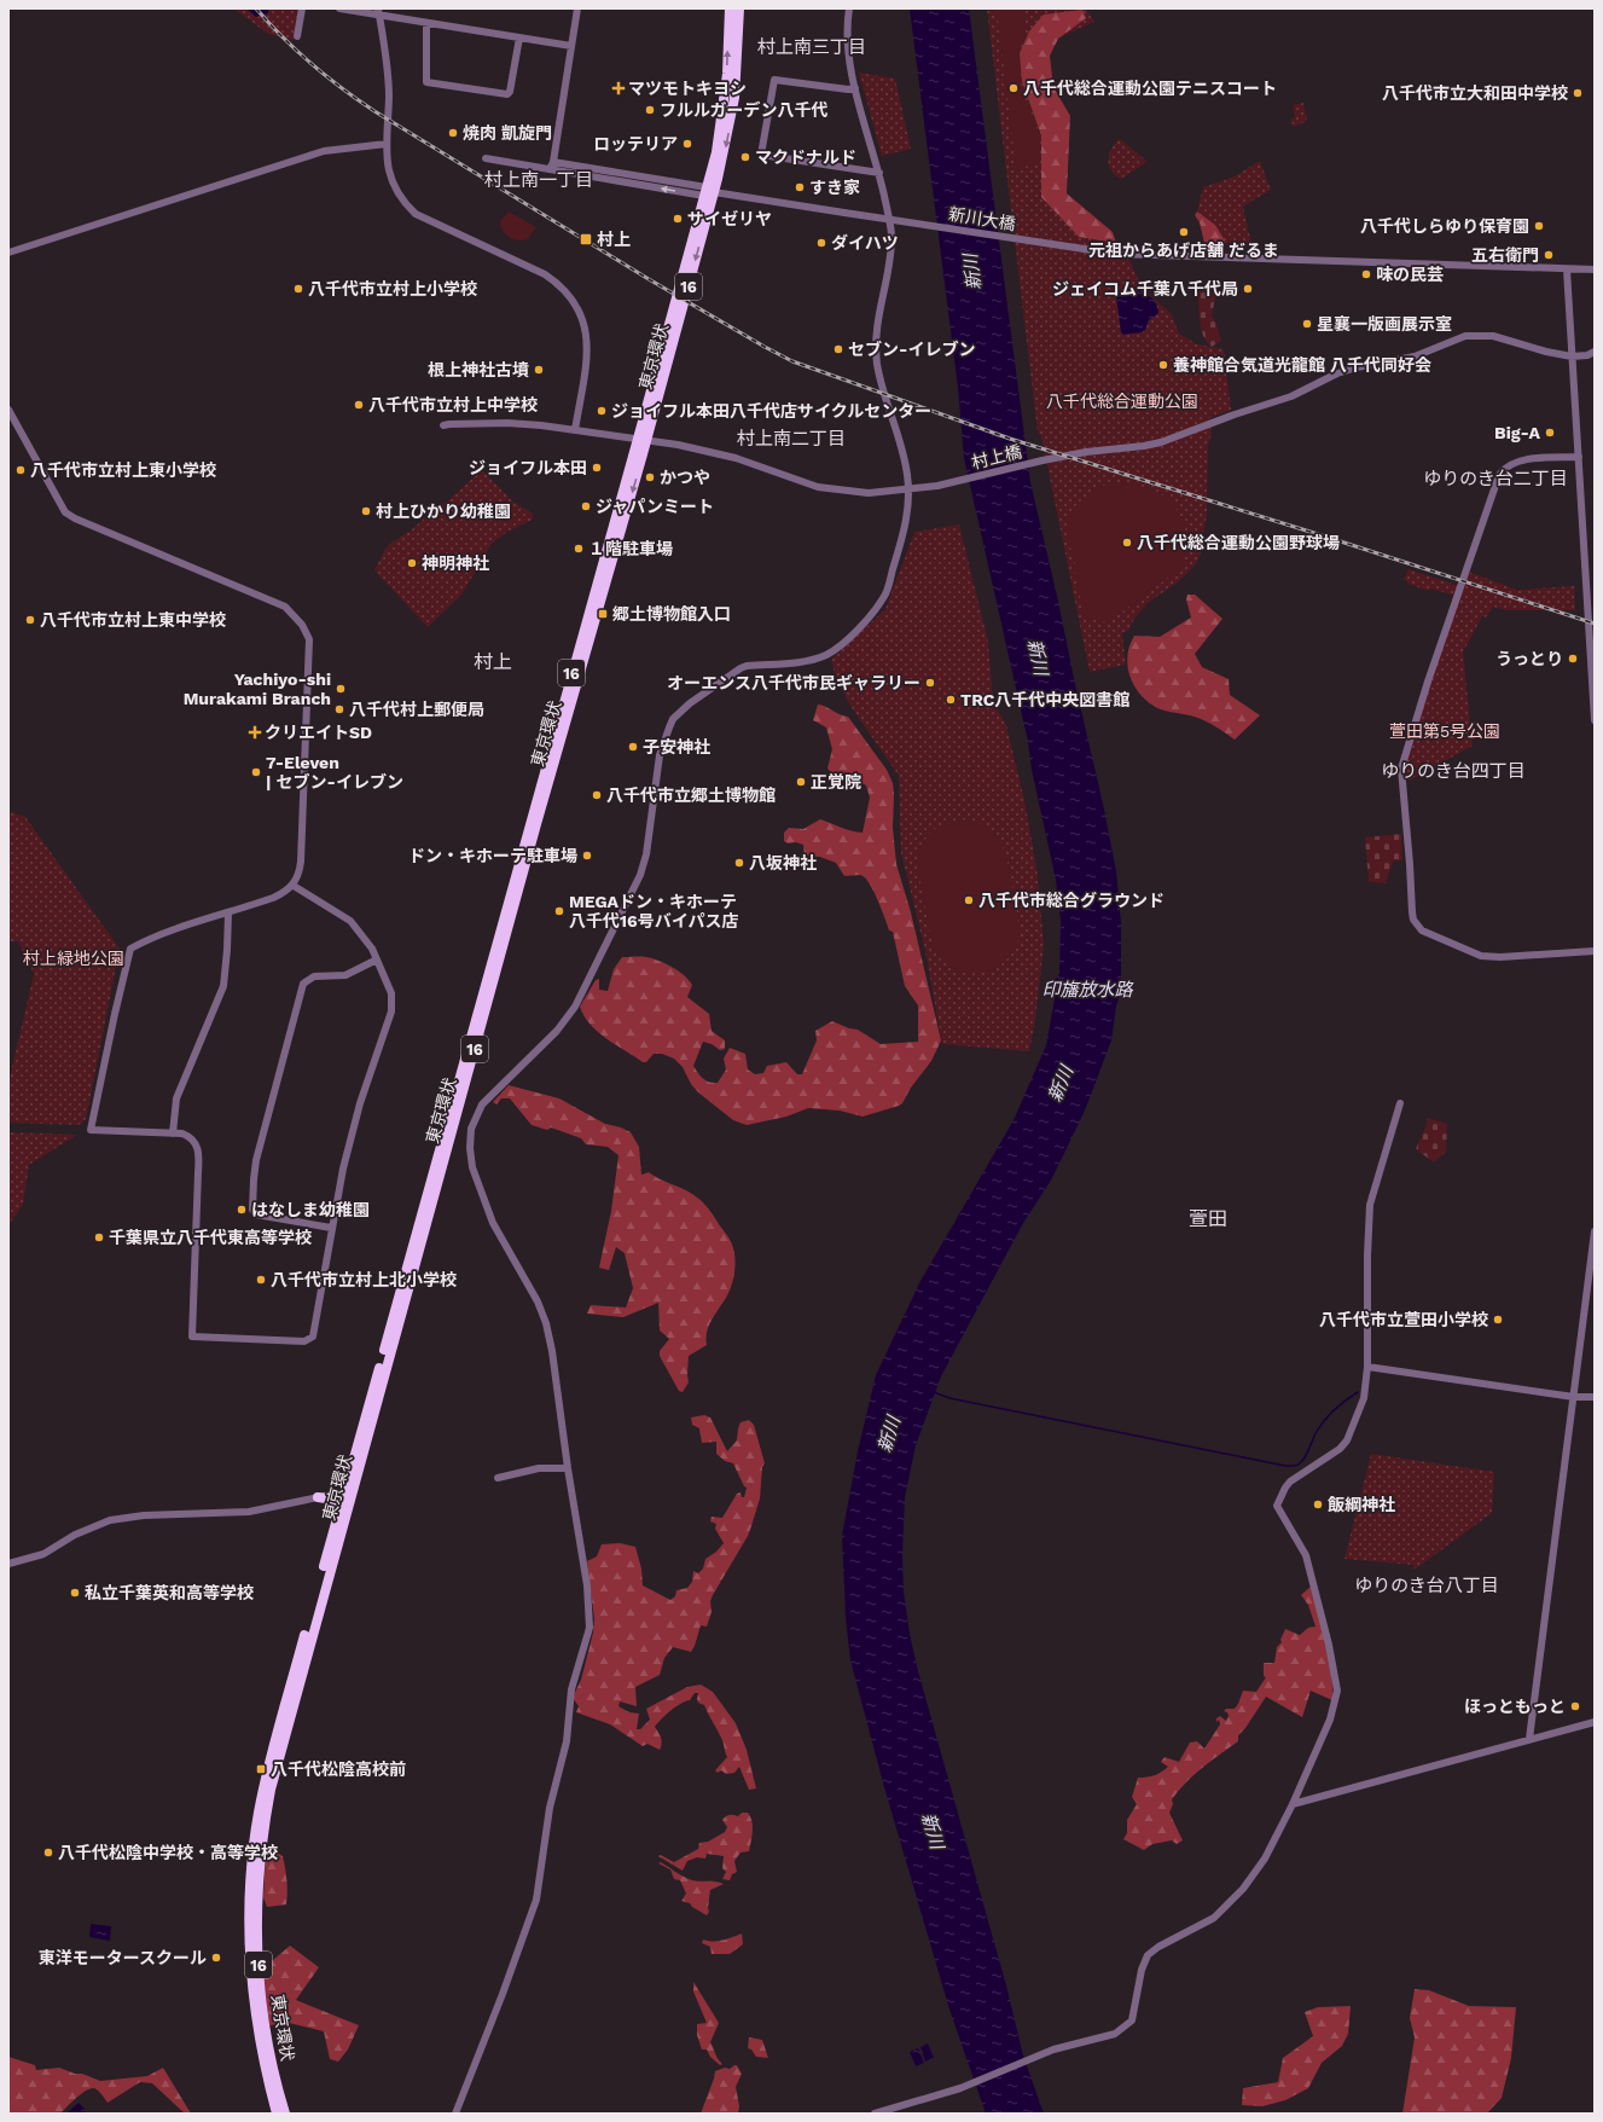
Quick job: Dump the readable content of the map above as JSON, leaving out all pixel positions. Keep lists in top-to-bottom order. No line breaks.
{"streets":{"highway":["16","東京環状"],"street":["新川大橋","村上橋"]},"crossings":[["新川大橋","東京環状"],["東京環状","村上橋"]],"districts":["村上南三丁目","村上南一丁目","村上南二丁目","ゆりのき台二丁目","村上","ゆりのき台四丁目","萱田","ゆりのき台八丁目"],"water":["新川","印旛放水路"],"parks":["八千代総合運動公園","萱田第5号公園","村上緑地公園"],"places":{"health":["マツモトキヨシ","クリエイトSD"],"other":["八千代総合運動公園テニスコート","八千代市立大和田中学校","フルルガーデン八千代","焼肉 凱旋門","ロッテリア","マクドナルド","すき家","サイゼリヤ","八千代しらゆり保育園","元祖からあげ店舗 だるま","ダイハツ","五右衛門","味の民芸","八千代市立村上小学校","ジェイコム千葉八千代局","星襄一版画展示室","セブン-イレブン","養神館合気道光龍館 八千代同好会","根上神社古墳","八千代市立村上中学校","ジョイフル本田八千代店サイクルセンター","Big-A","ジョイフル本田","八千代市立村上東小学校","かつや","ジャパンミート","村上ひかり幼稚園","八千代総合運動公園野球場","１階駐車場","神明神社","八千代市立村上東中学校","うっとり","オーエンス八千代市民ギャラリー","Yachiyo-shi Murakami Branch","TRC八千代中央図書館","八千代村上郵便局","子安神社","7-Eleven | セブン-イレブン","正覚院","八千代市立郷土博物館","ドン・キホーテ駐車場","八坂神社","八千代市総合グラウンド","MEGAドン・キホーテ 八千代16号バイパス店","はなしま幼稚園","千葉県立八千代東高等学校","八千代市立村上北小学校","八千代市立萱田小学校","飯綱神社","私立千葉英和高等学校","ほっともっと","八千代松陰中学校・高等学校","東洋モータースクール"],"transit":["村上","郷土博物館入口","八千代松陰高校前"]}}
